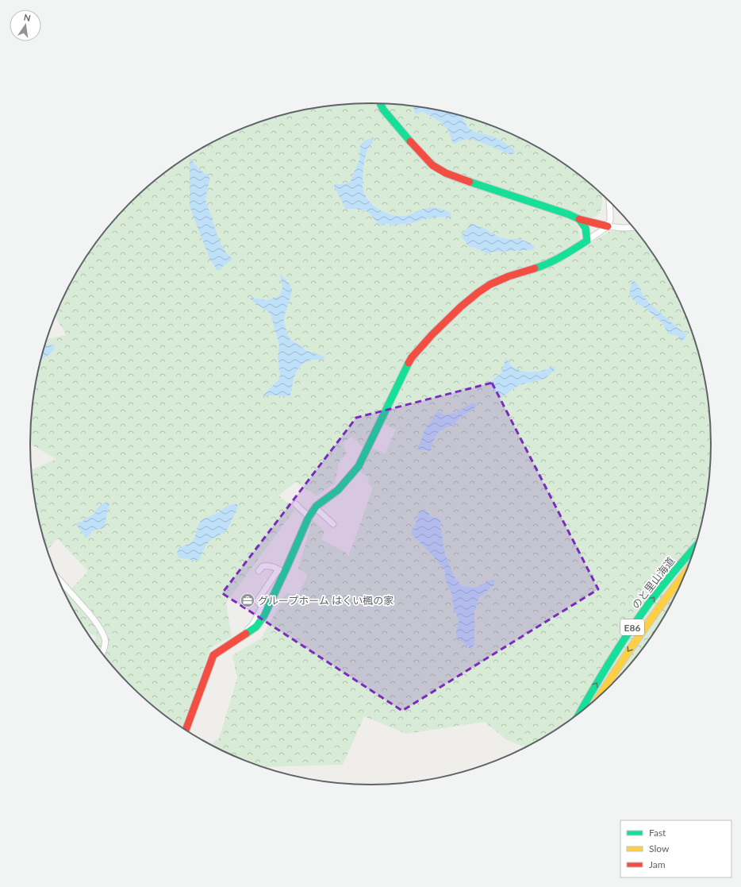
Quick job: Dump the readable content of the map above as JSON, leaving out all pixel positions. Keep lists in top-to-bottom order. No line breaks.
{"streets":{"main road":["のと里山海道","E86"]},"places":{"office":["グループホーム はくい楓の家"]},"legend":["Fast","Slow","Jam"],"north":"top"}
